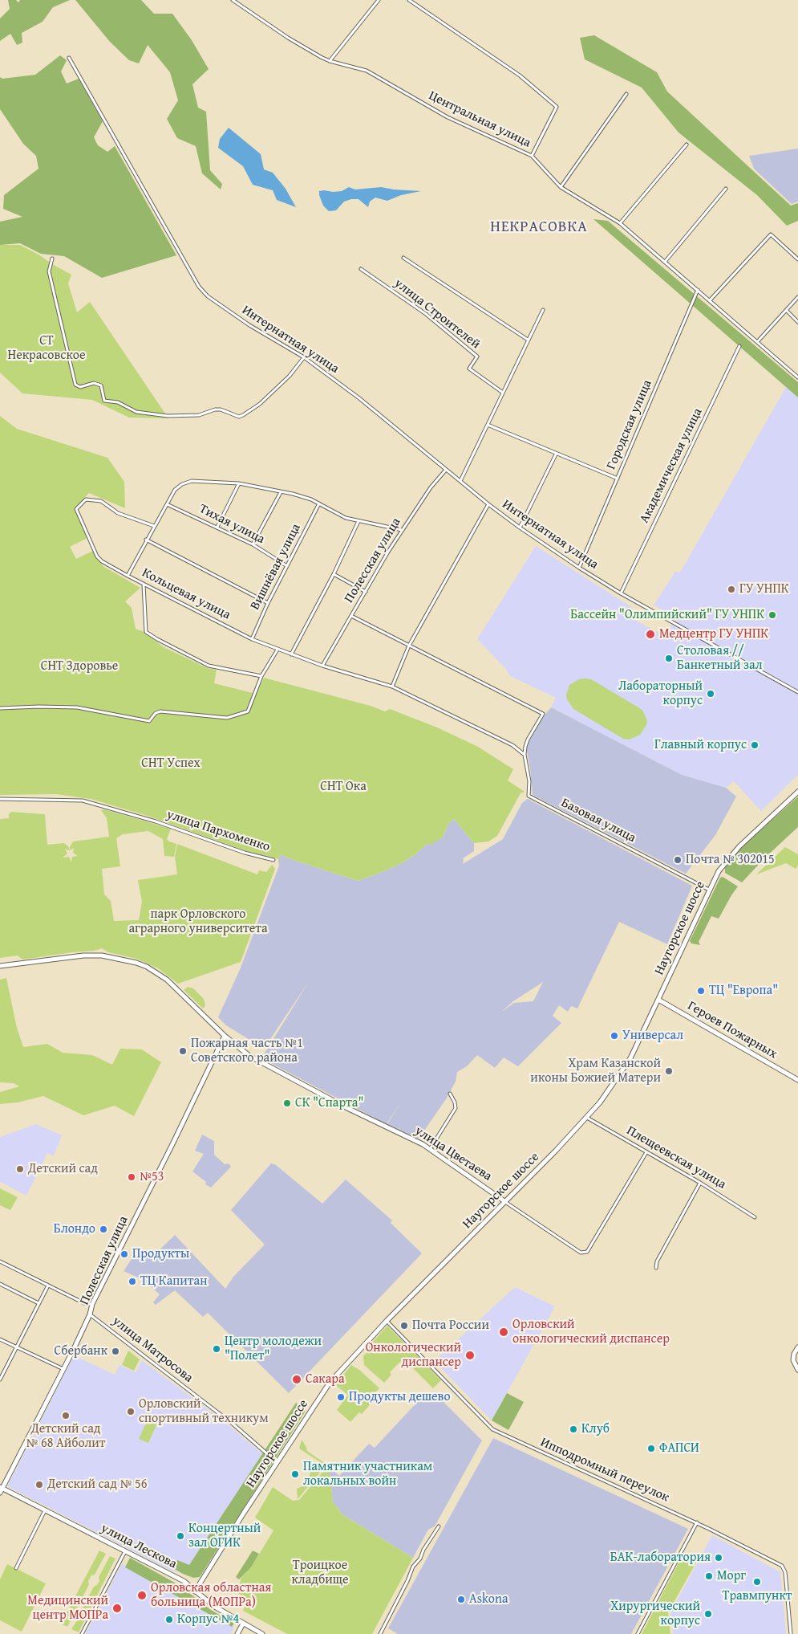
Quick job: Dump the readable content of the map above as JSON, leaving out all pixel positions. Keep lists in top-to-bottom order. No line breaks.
{"streets":{"main road":["Полесская улица","Наугорское шоссе","Героев Пожарных","улица Цветаева","улица Лескова"],"street":["Центральная улица","улица Строителей","Интернатная улица","Городская улица","Академическая улица","Тихая улица","Вишнёвая улица","Кольцевая улица","Базовая улица","улица Пархоменко","Плещеевская улица","улица Матросова","Ипподромный переулок"]},"crossings":[["Центральная улица","Городская улица"],["Интернатная улица","Городская улица"],["Интернатная улица","Академическая улица"],["Интернатная улица","Полесская улица"],["Тихая улица","Вишнёвая улица"],["Тихая улица","Кольцевая улица"],["Полесская улица","Кольцевая улица"],["Полесская улица","улица Цветаева"],["Полесская улица","улица Матросова"],["Полесская улица","улица Лескова"],["Вишнёвая улица","Кольцевая улица"],["Кольцевая улица","Базовая улица"],["Базовая улица","Наугорское шоссе"],["Наугорское шоссе","Героев Пожарных"],["Наугорское шоссе","улица Цветаева"],["Наугорское шоссе","Плещеевская улица"],["Наугорское шоссе","улица Матросова"],["Наугорское шоссе","Ипподромный переулок"],["Наугорское шоссе","улица Лескова"],["улица Цветаева","Плещеевская улица"]],"districts":["НЕКРАСОВКА"],"parks":["СТ Некрасовское","СНТ Здоровье","СНТ Успех","СНТ Ока","парк Орловского аграрного университета","Троицкое кладбище"],"places":["ГУ УНПК","Бассейн \"Олимпийский\" ГУ УНПК","Медцентр ГУ УНПК","Столовая // Банкетный зал","Лабораторный корпус","Главный корпус","Почта № 302015","ТЦ \"Европа\"","Универсал","Пожарная часть №1 Советского района","Храм Казанской иконы Божией Матери","СК \"Спарта\"","Детский сад","№53","Блондо","Продукты","ТЦ Капитан","Почта России","Орловский онкологический диспансер","Центр молодежи \"Полет\"","Сбербанк","Онкологический диспансер","Сакара","Продукты дешево","Орловский спортивный техникум","Детский сад № 68 Айболит","Клуб","ФАПСИ","Памятник участникам локальных войн","Детский сад № 56","Концертный зал ОГИК","БАК-лаборатория","Морг","Травмпункт","Орловская областная больница (МОПРа)","Askona","Медицинский центр МОПРа","Хирургический корпус","Корпус №4"]}
